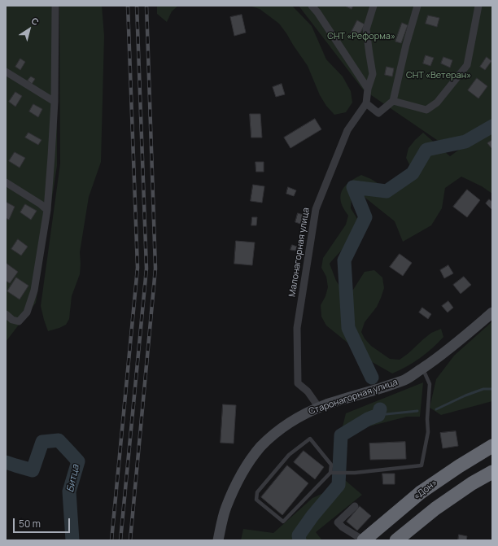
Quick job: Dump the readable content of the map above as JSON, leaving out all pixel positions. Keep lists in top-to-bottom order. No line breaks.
{"streets":{"highway":["«Дон»"],"main road":["Старонагорная улица"],"street":["Малонагорная улица"]},"crossings":[["Малонагорная улица","Старонагорная улица"]],"water":["Битца"],"parks":["СНТ «Реформа»","СНТ «Ветеран»"],"scale_bar":"50 m","north":"top right"}
